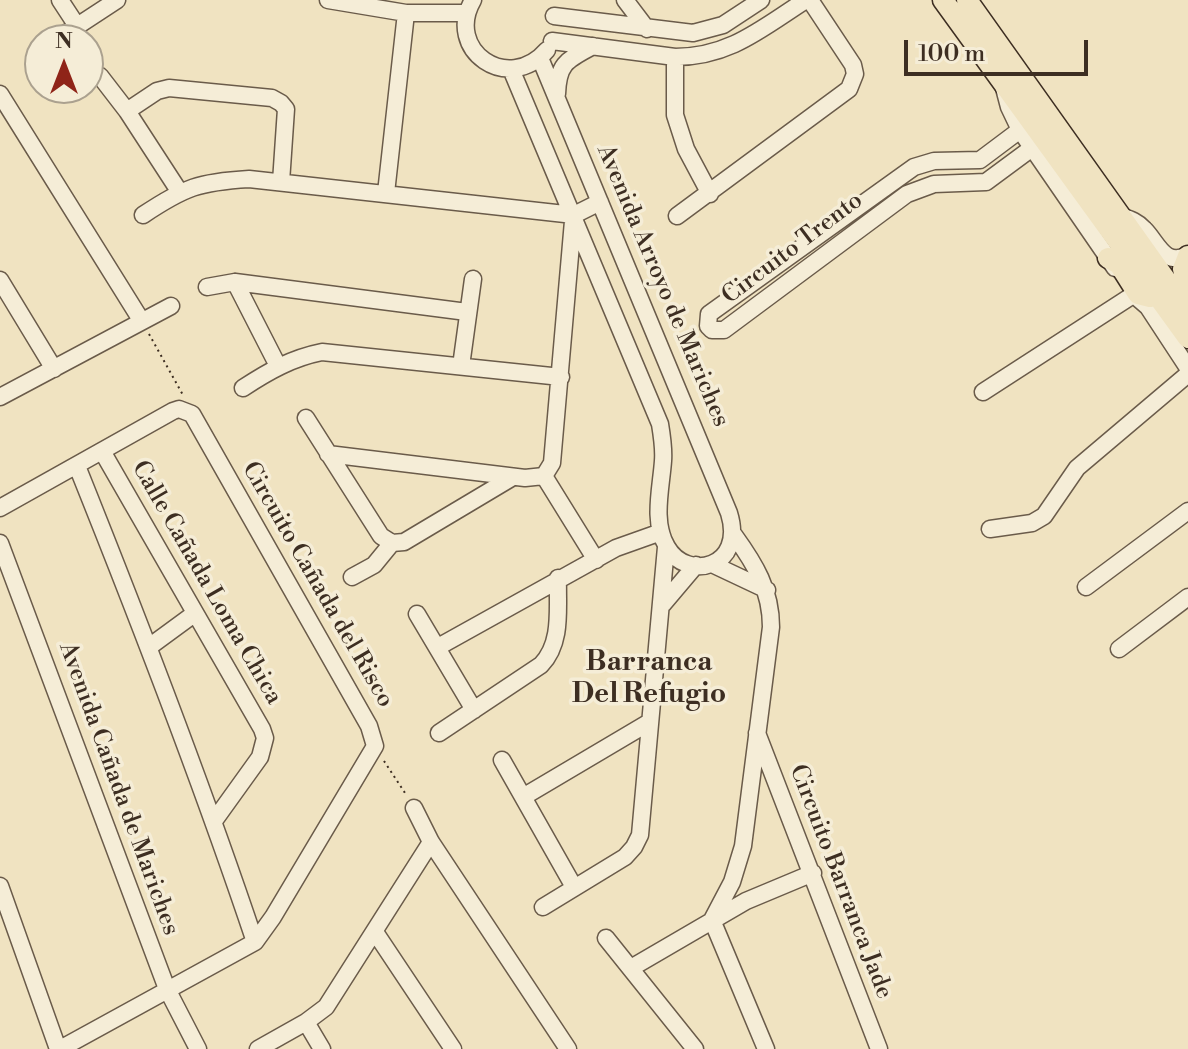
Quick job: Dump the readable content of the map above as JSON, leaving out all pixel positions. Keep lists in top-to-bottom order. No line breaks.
{"streets":{"street":["Circuito Trento","Avenida Arroyo de Mariches","Calle Cañada Loma Chica","Circuito Cañada del Risco","Avenida Cañada de Mariches","Circuito Barranca Jade"]},"crossings":[["Circuito Cañada del Risco","Avenida Cañada de Mariches"]],"districts":["Barranca Del Refugio"],"scale_bar":"100 m","north":"top"}
